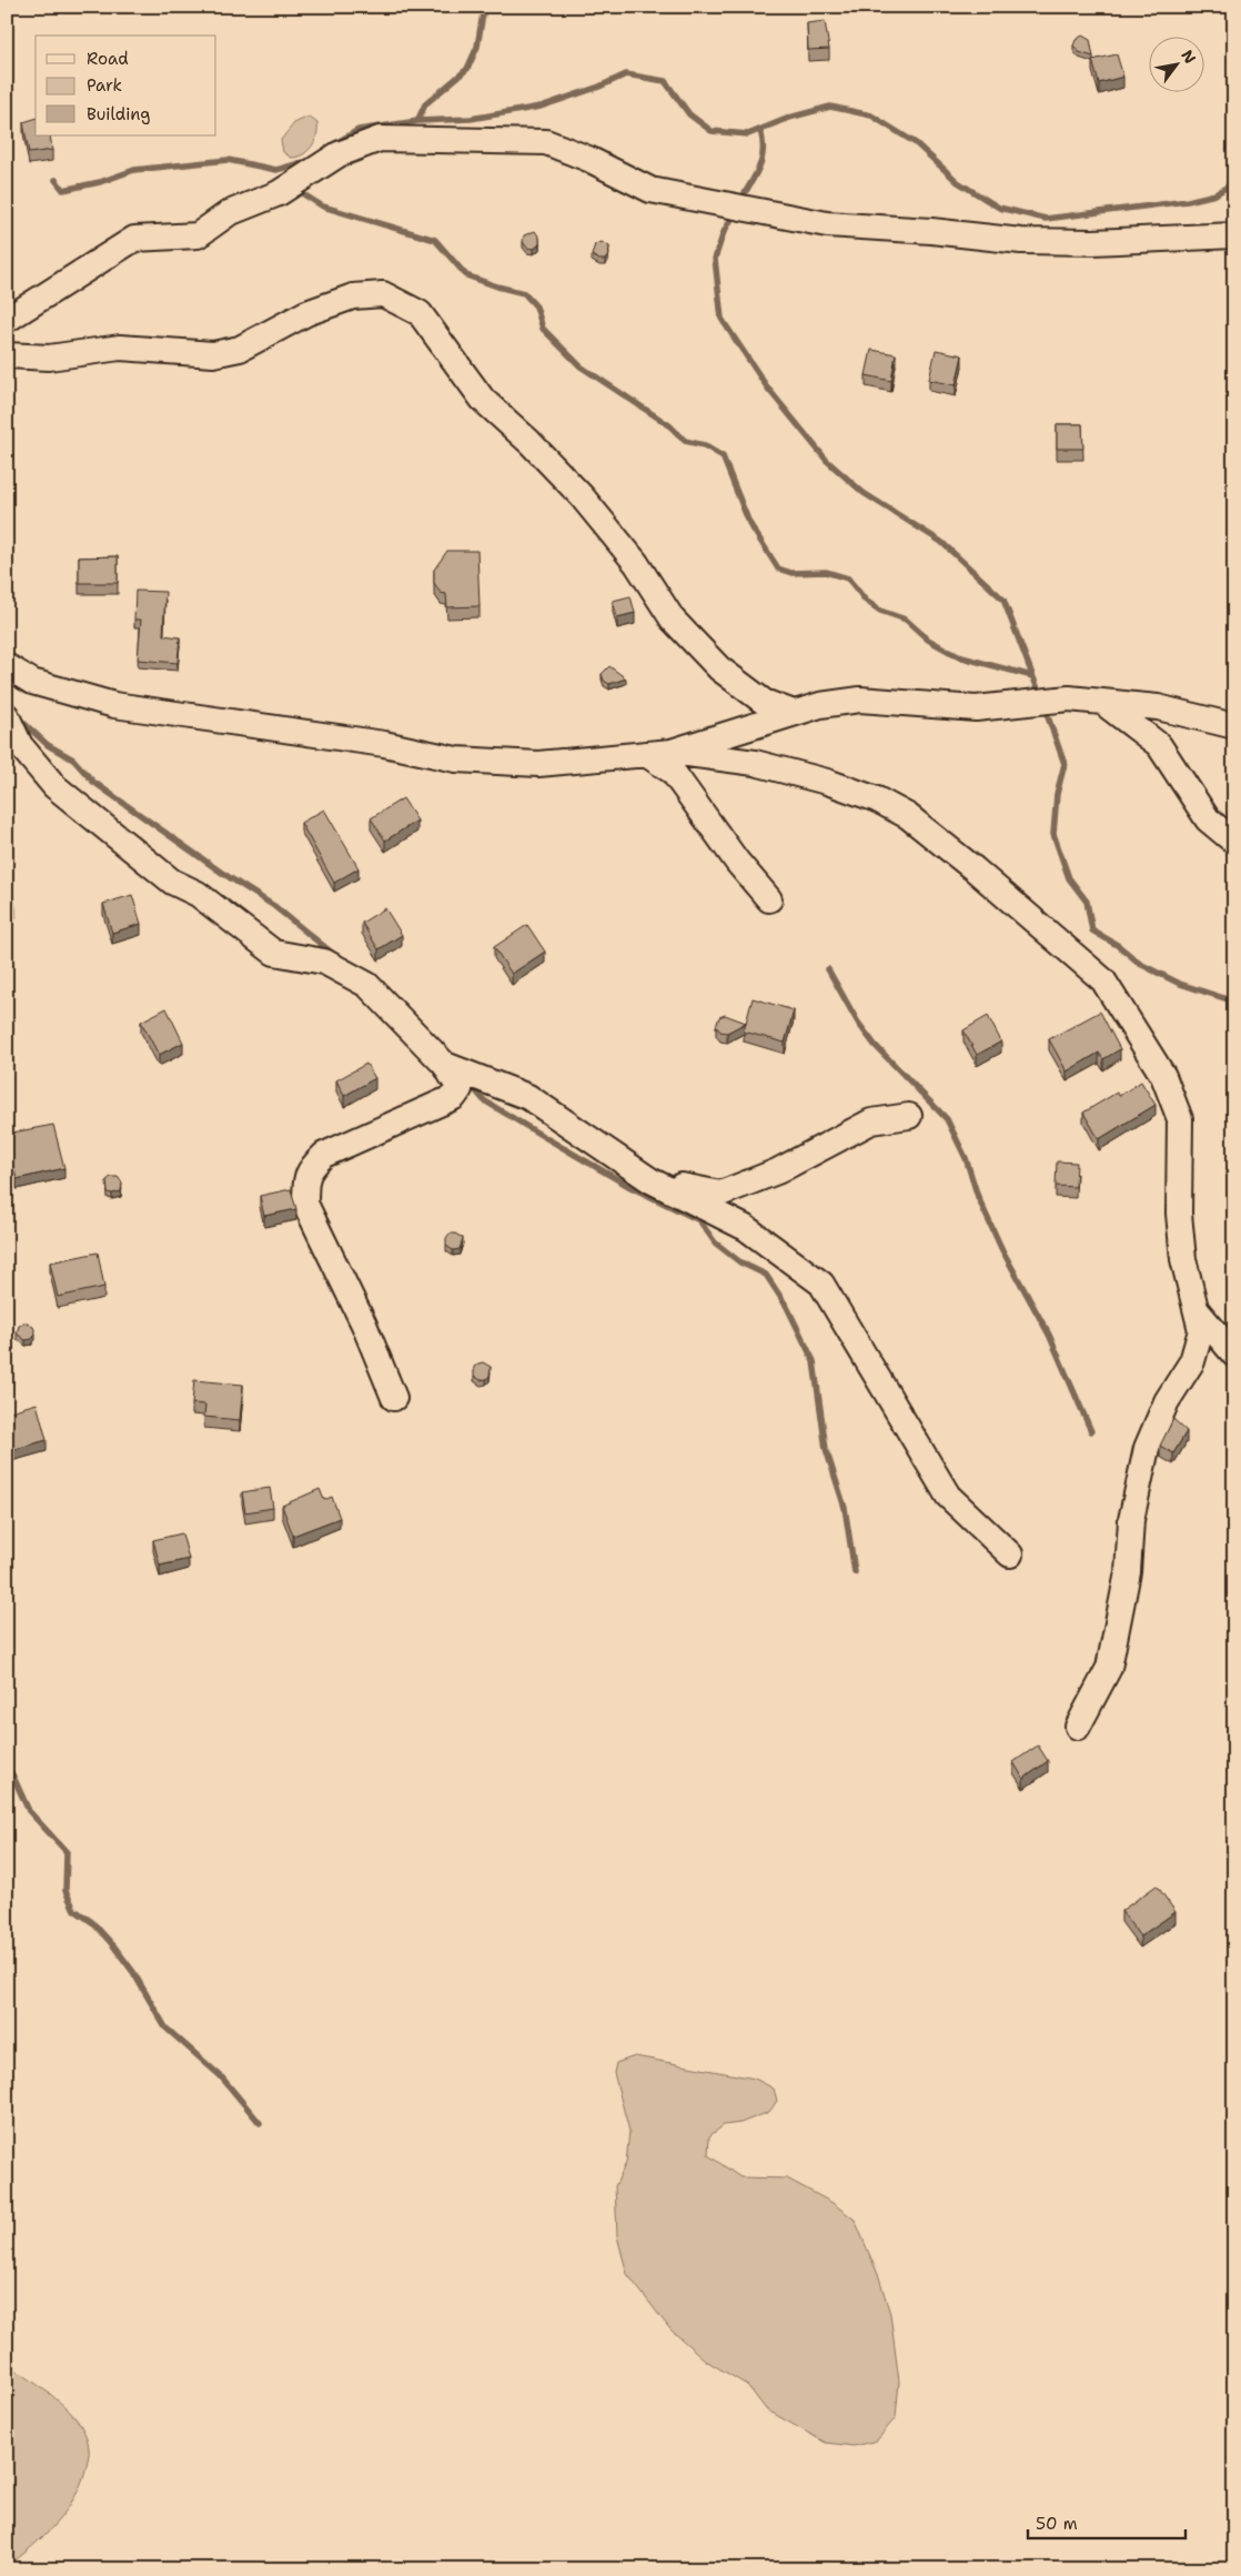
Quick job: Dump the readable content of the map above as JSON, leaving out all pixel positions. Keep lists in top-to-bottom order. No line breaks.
{"legend":["Road","Park","Building"],"scale_bar":"50 m","north":"top right"}
